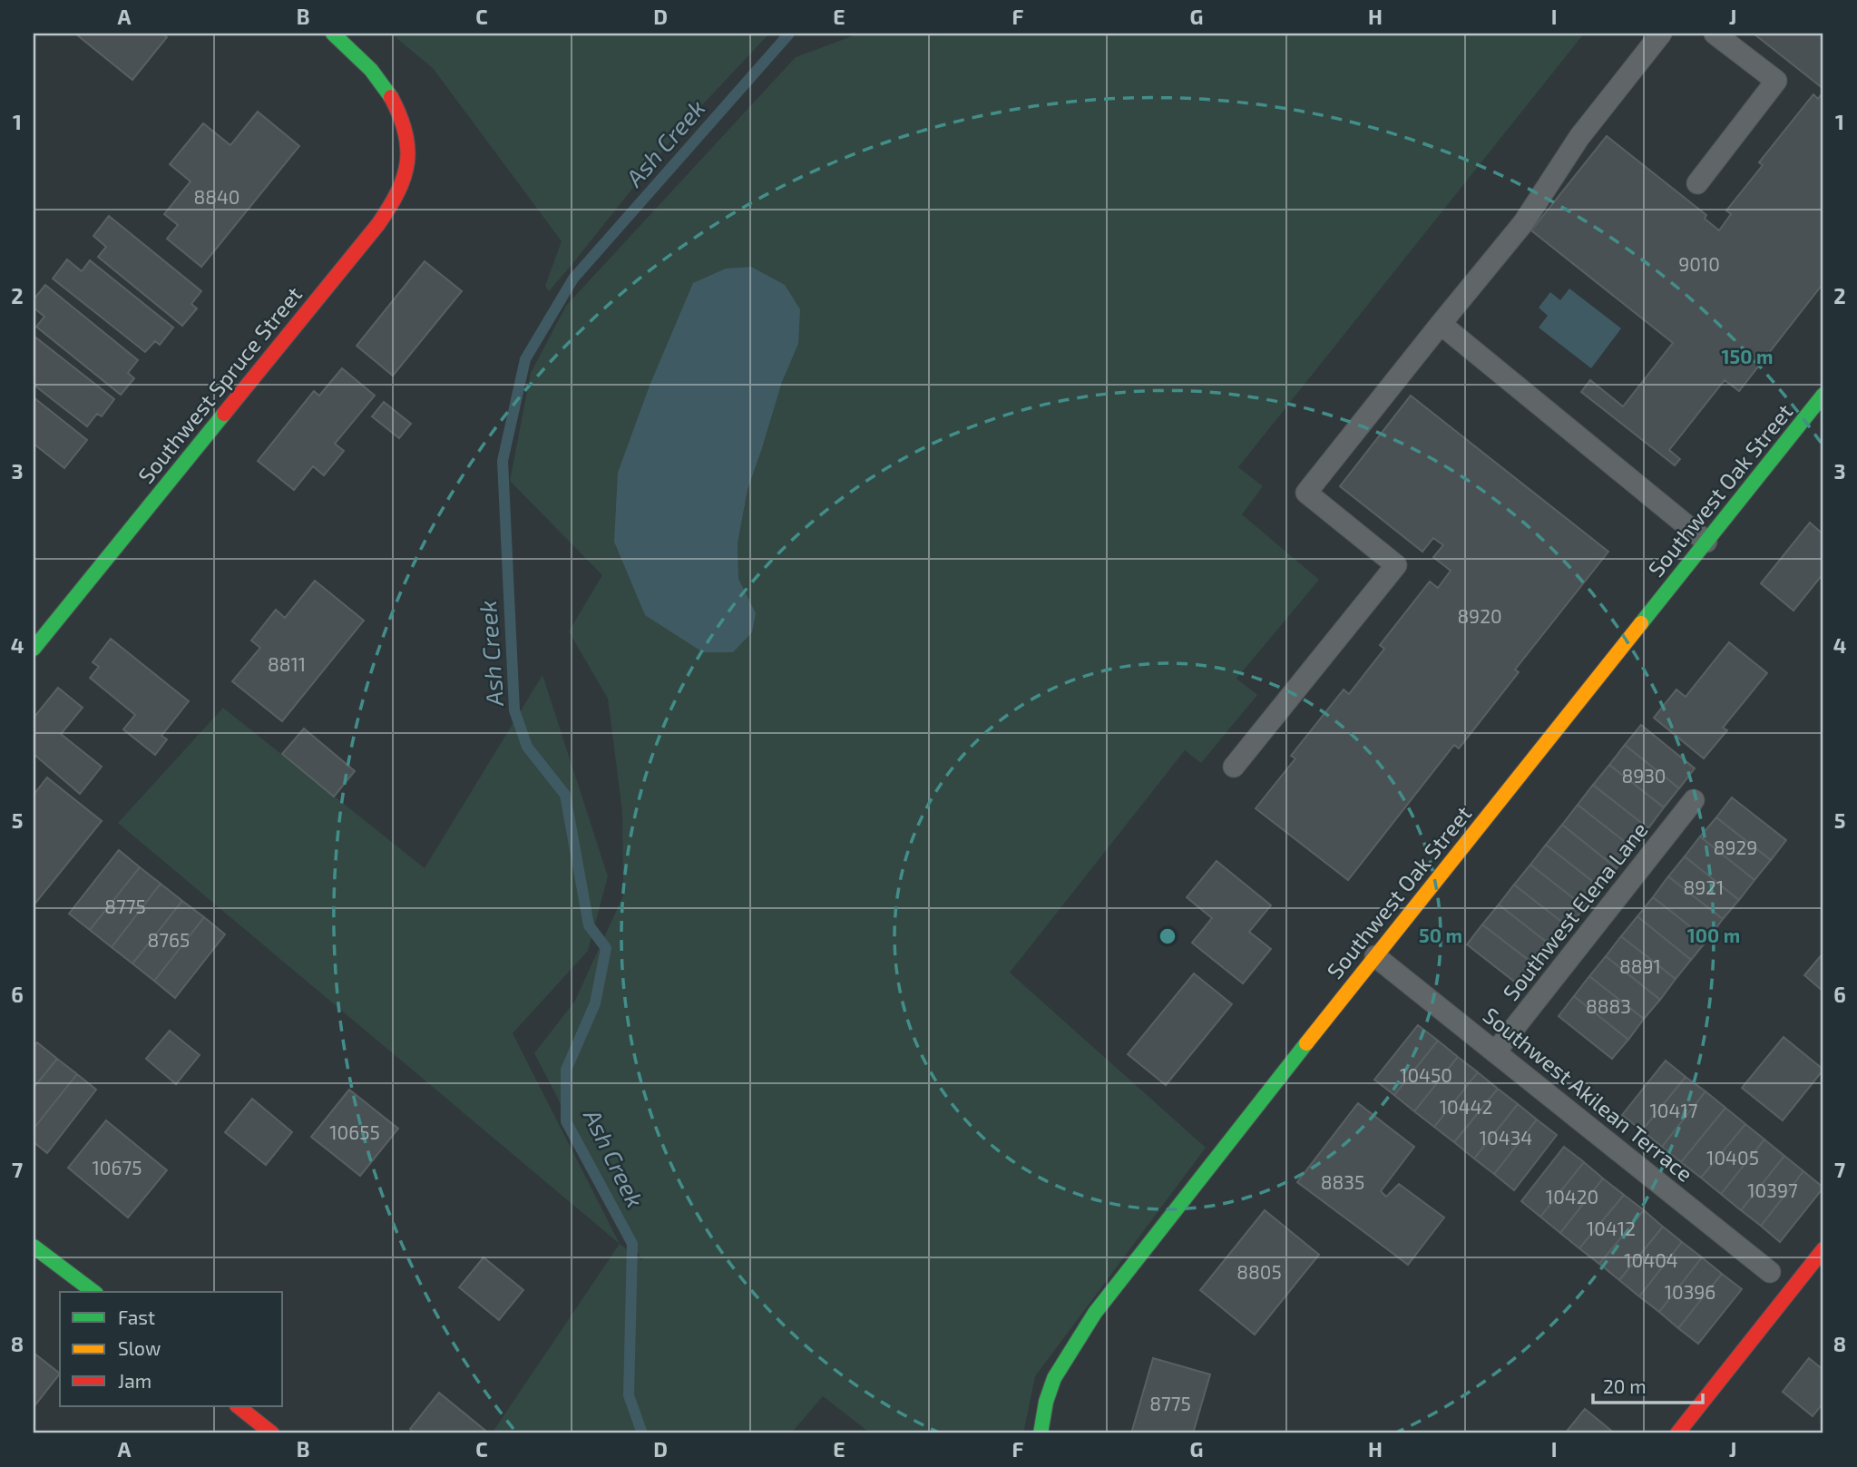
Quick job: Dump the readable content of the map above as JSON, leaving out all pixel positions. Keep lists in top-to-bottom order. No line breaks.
{"streets":{"street":["Southwest Spruce Street","Southwest Oak Street"],"lane":["Southwest Elena Lane","Southwest Akilean Terrace"]},"crossings":[["Southwest Oak Street","Southwest Akilean Terrace"],["Southwest Elena Lane","Southwest Akilean Terrace"]],"water":["Ash Creek"],"house_numbers":["8840","9010","8920","8811","8930","8929","8921","8775","8765","8891","8883","10450","10442","10417","10655","10434","10405","10675","8835","10397","10420","10412","10404","8805","10396","8775"],"legend":["Fast","Slow","Jam"],"scale_bar":"20 m","grid":{"columns":["A","B","C","D","E","F","G","H","I","J"],"rows":["1","2","3","4","5","6","7","8"]},"rings":["150 m","50 m","100 m"]}
